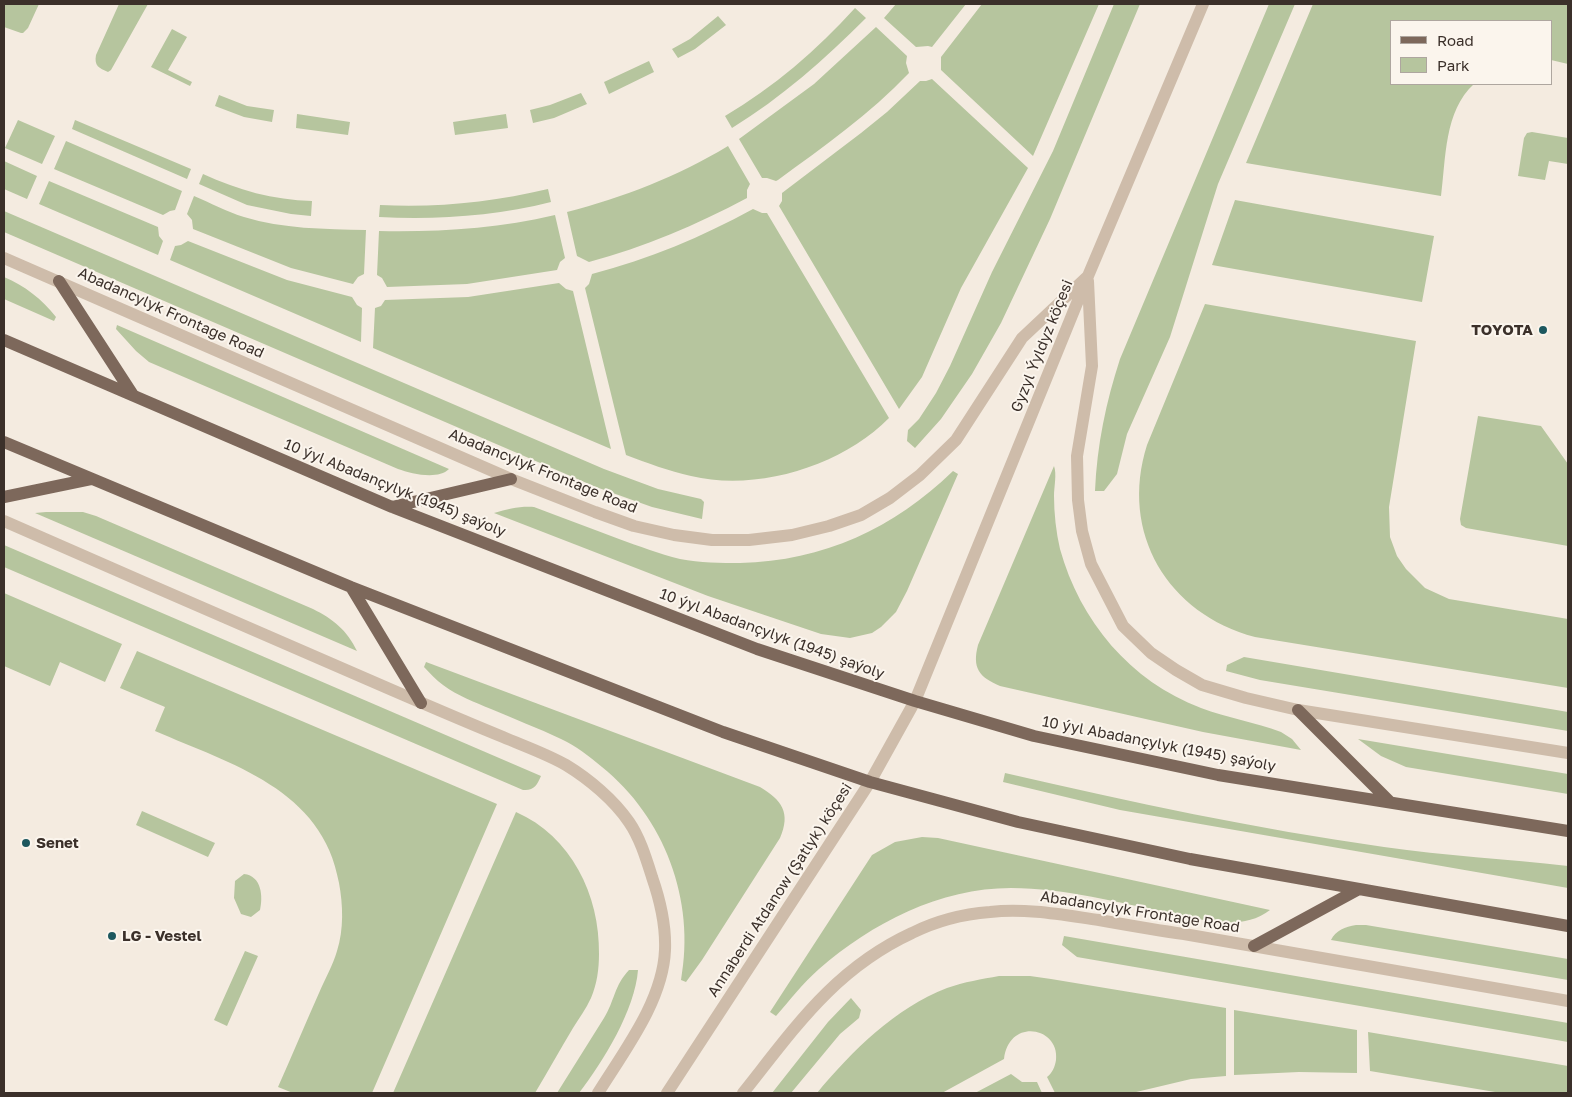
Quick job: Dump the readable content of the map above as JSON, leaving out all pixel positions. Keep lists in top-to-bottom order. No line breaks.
{"streets":{"main road":["10 ýyl Abadançylyk (1945) şaýoly"],"street":["Abadancylyk Frontage Road","Gyzyl Ýyldyz köçesi","Annaberdi Atdanow (Şatlyk) köçesi"]},"crossings":[["Abadancylyk Frontage Road","Gyzyl Ýyldyz köçesi"],["Gyzyl Ýyldyz köçesi","10 ýyl Abadançylyk (1945) şaýoly"],["Gyzyl Ýyldyz köçesi","Annaberdi Atdanow (Şatlyk) köçesi"],["10 ýyl Abadançylyk (1945) şaýoly","Annaberdi Atdanow (Şatlyk) köçesi"]],"places":["TOYOTA","Senet","LG - Vestel"],"legend":["Road","Park"]}
